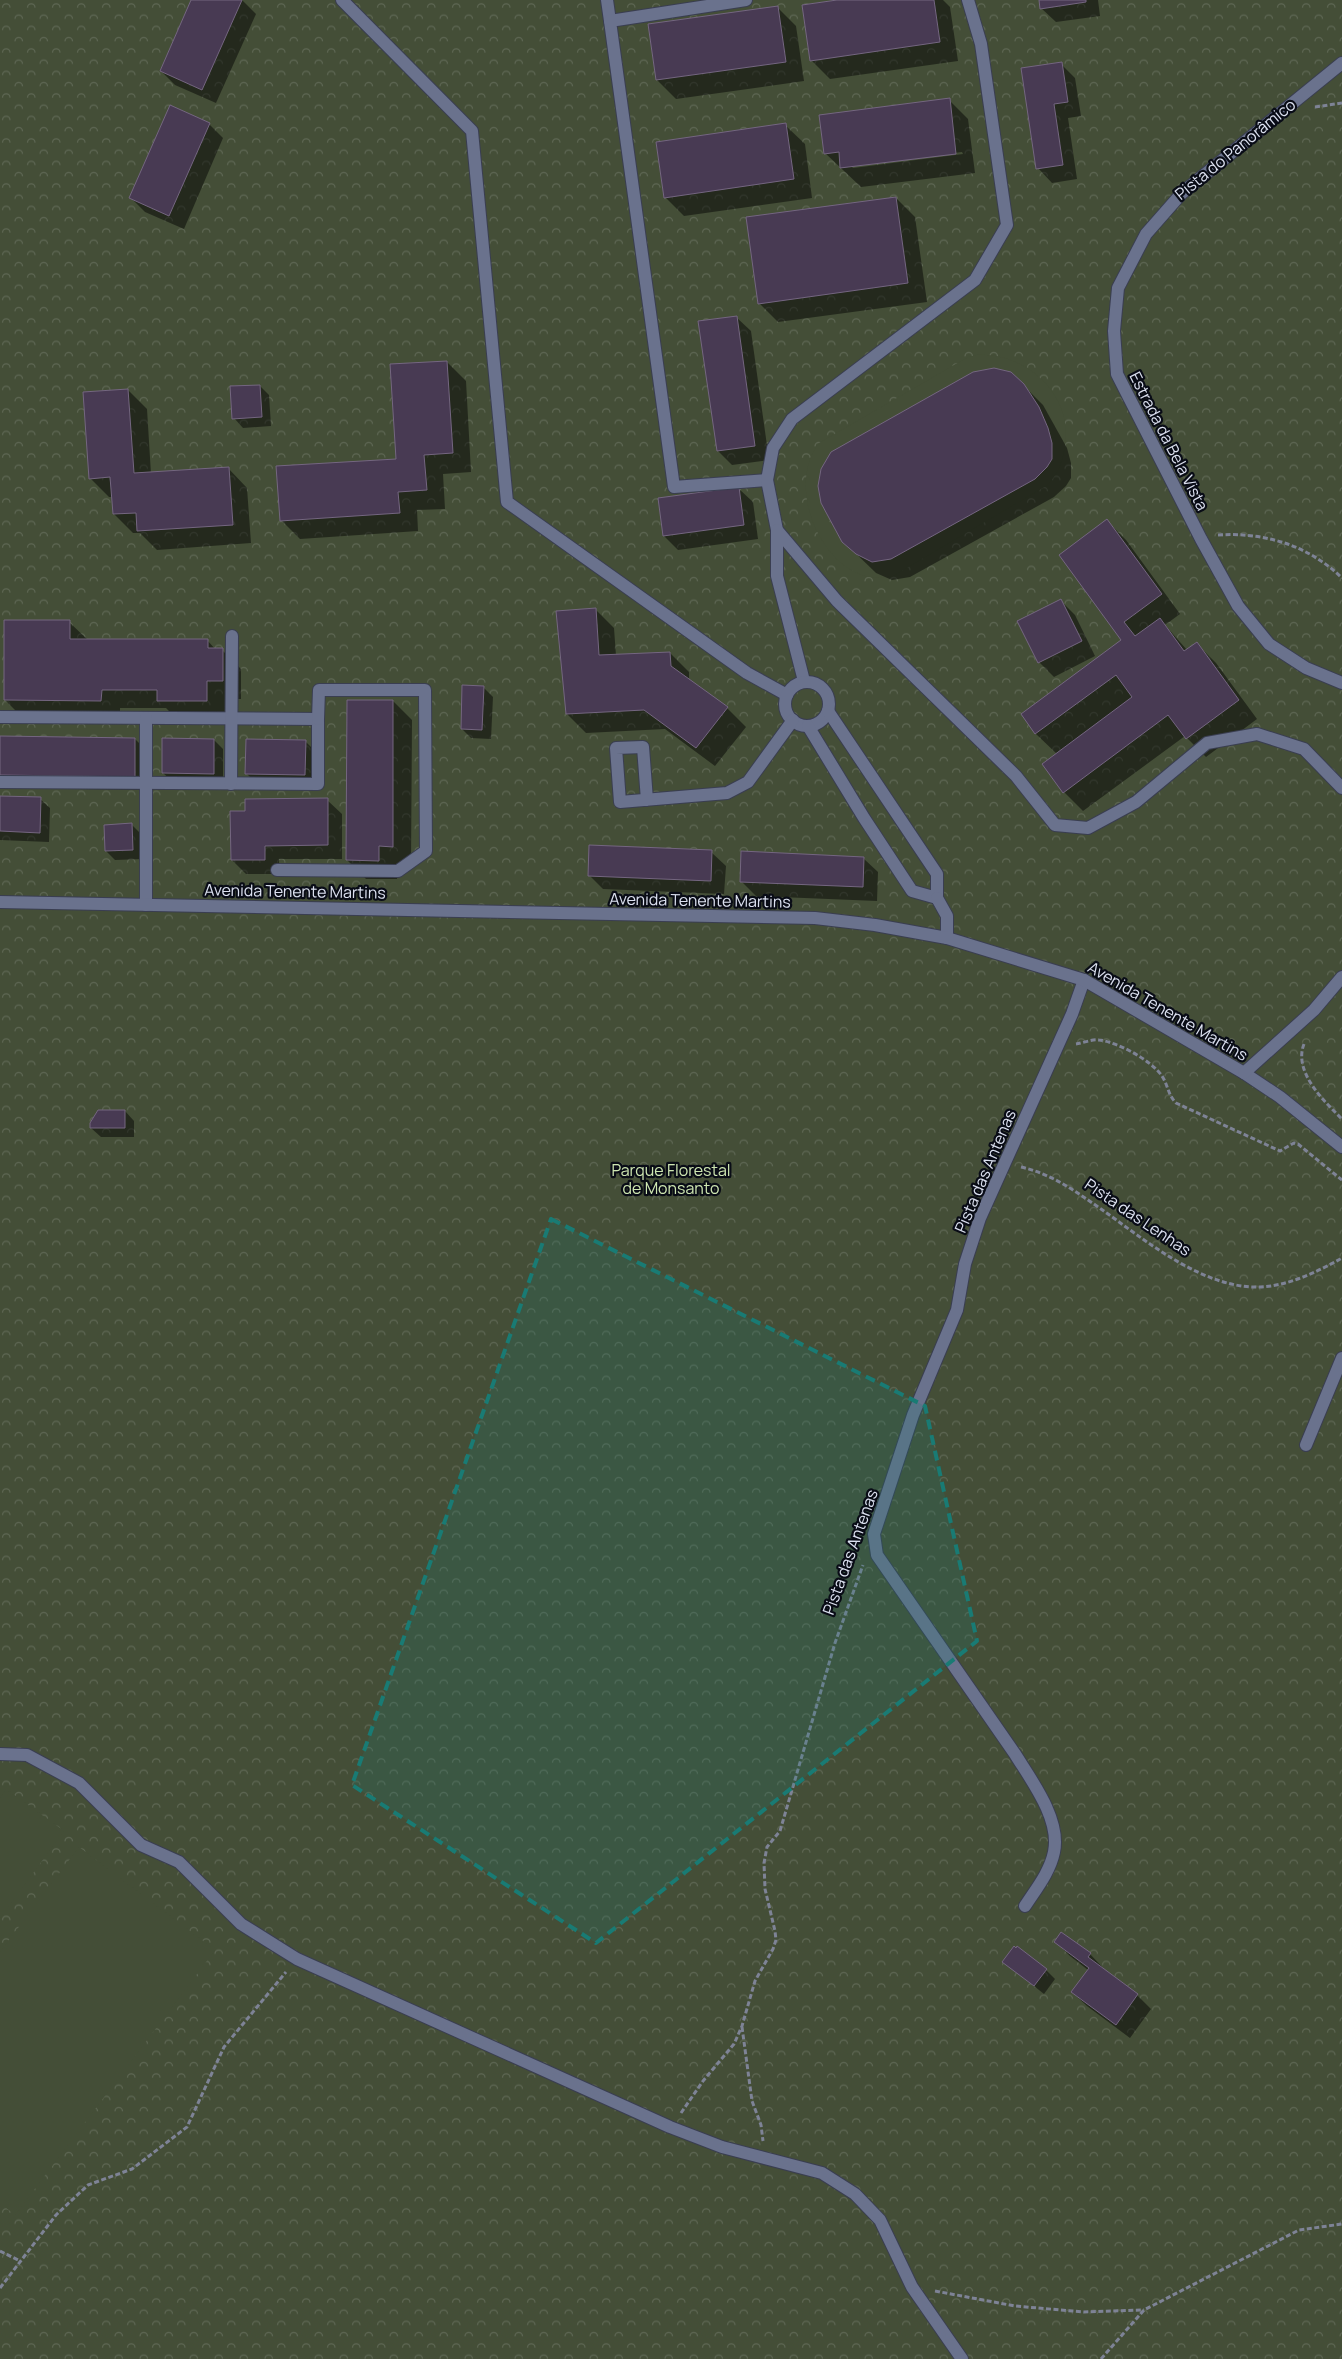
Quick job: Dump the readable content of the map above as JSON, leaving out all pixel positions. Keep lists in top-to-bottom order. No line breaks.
{"streets":{"street":["Estrada da Bela Vista","Avenida Tenente Martins","Pista das Antenas"],"path":["Pista das Lenhas"]},"crossings":[["Avenida Tenente Martins","Pista das Antenas"],["Pista das Antenas","Pista das Lenhas"]],"parks":["Parque Florestal de Monsanto"]}
